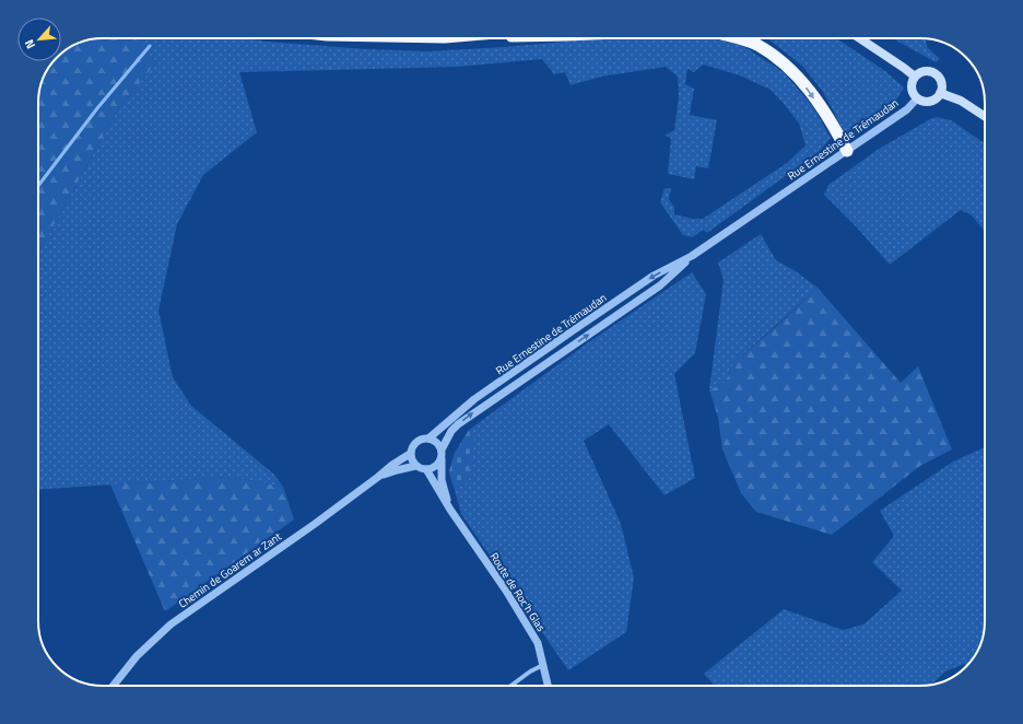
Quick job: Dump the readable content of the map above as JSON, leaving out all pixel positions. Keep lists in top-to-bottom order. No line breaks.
{"streets":{"street":["Rue Ernestine de Trémaudan","Chemin de Goarem ar Zant","Route de Roc'h Glas"]},"crossings":[["Rue Ernestine de Trémaudan","Chemin de Goarem ar Zant"],["Rue Ernestine de Trémaudan","Route de Roc'h Glas"],["Chemin de Goarem ar Zant","Route de Roc'h Glas"]],"north":"bottom left"}
